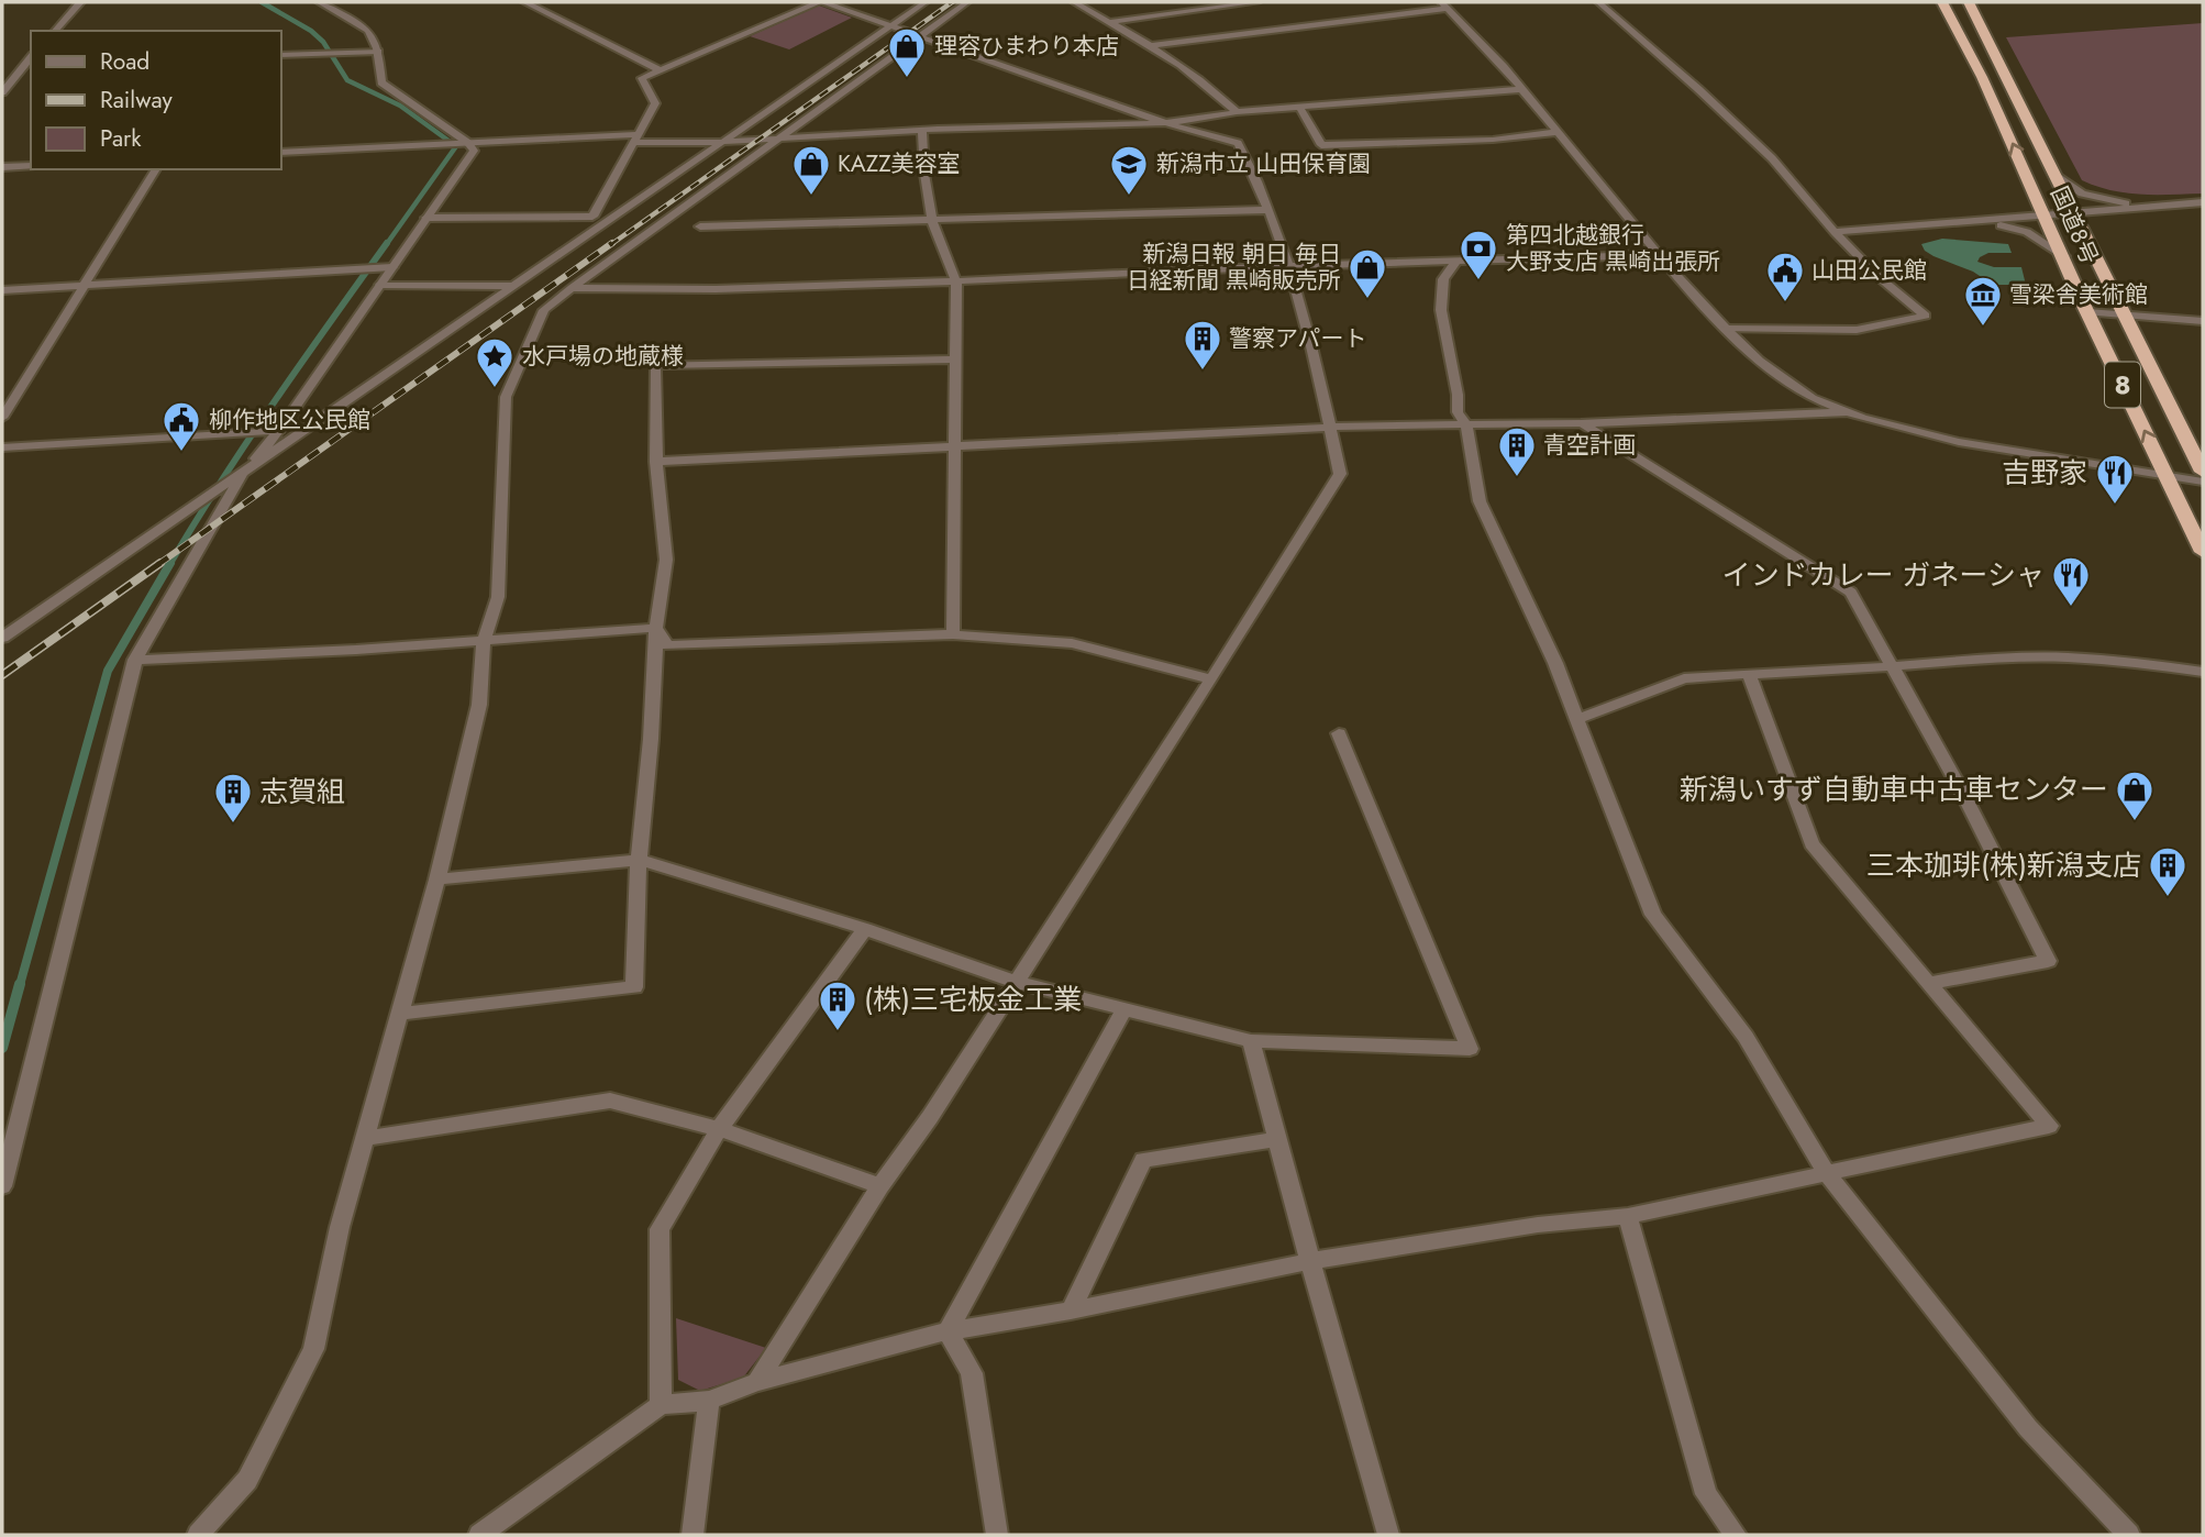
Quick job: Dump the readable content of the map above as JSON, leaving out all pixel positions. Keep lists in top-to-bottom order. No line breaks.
{"streets":{"highway":["国道8号","8"]},"places":{"shop":["理容ひまわり本店","KAZZ美容室","新潟日報 朝日 毎日 日経新聞 黒崎販売所","新潟いすず自動車中古車センター"],"school or university":["新潟市立 山田保育園"],"bank":["第四北越銀行 大野支店 黒崎出張所"],"public building":["山田公民館","柳作地区公民館"],"museum":["雪梁舎美術館"],"building":["警察アパート","青空計画","志賀組","三本珈琲(株)新潟支店","(株)三宅板金工業"],"place":["水戸場の地蔵様"],"restaurant":["吉野家","インドカレー ガネーシャ"]},"legend":["Road","Railway","Park"]}
